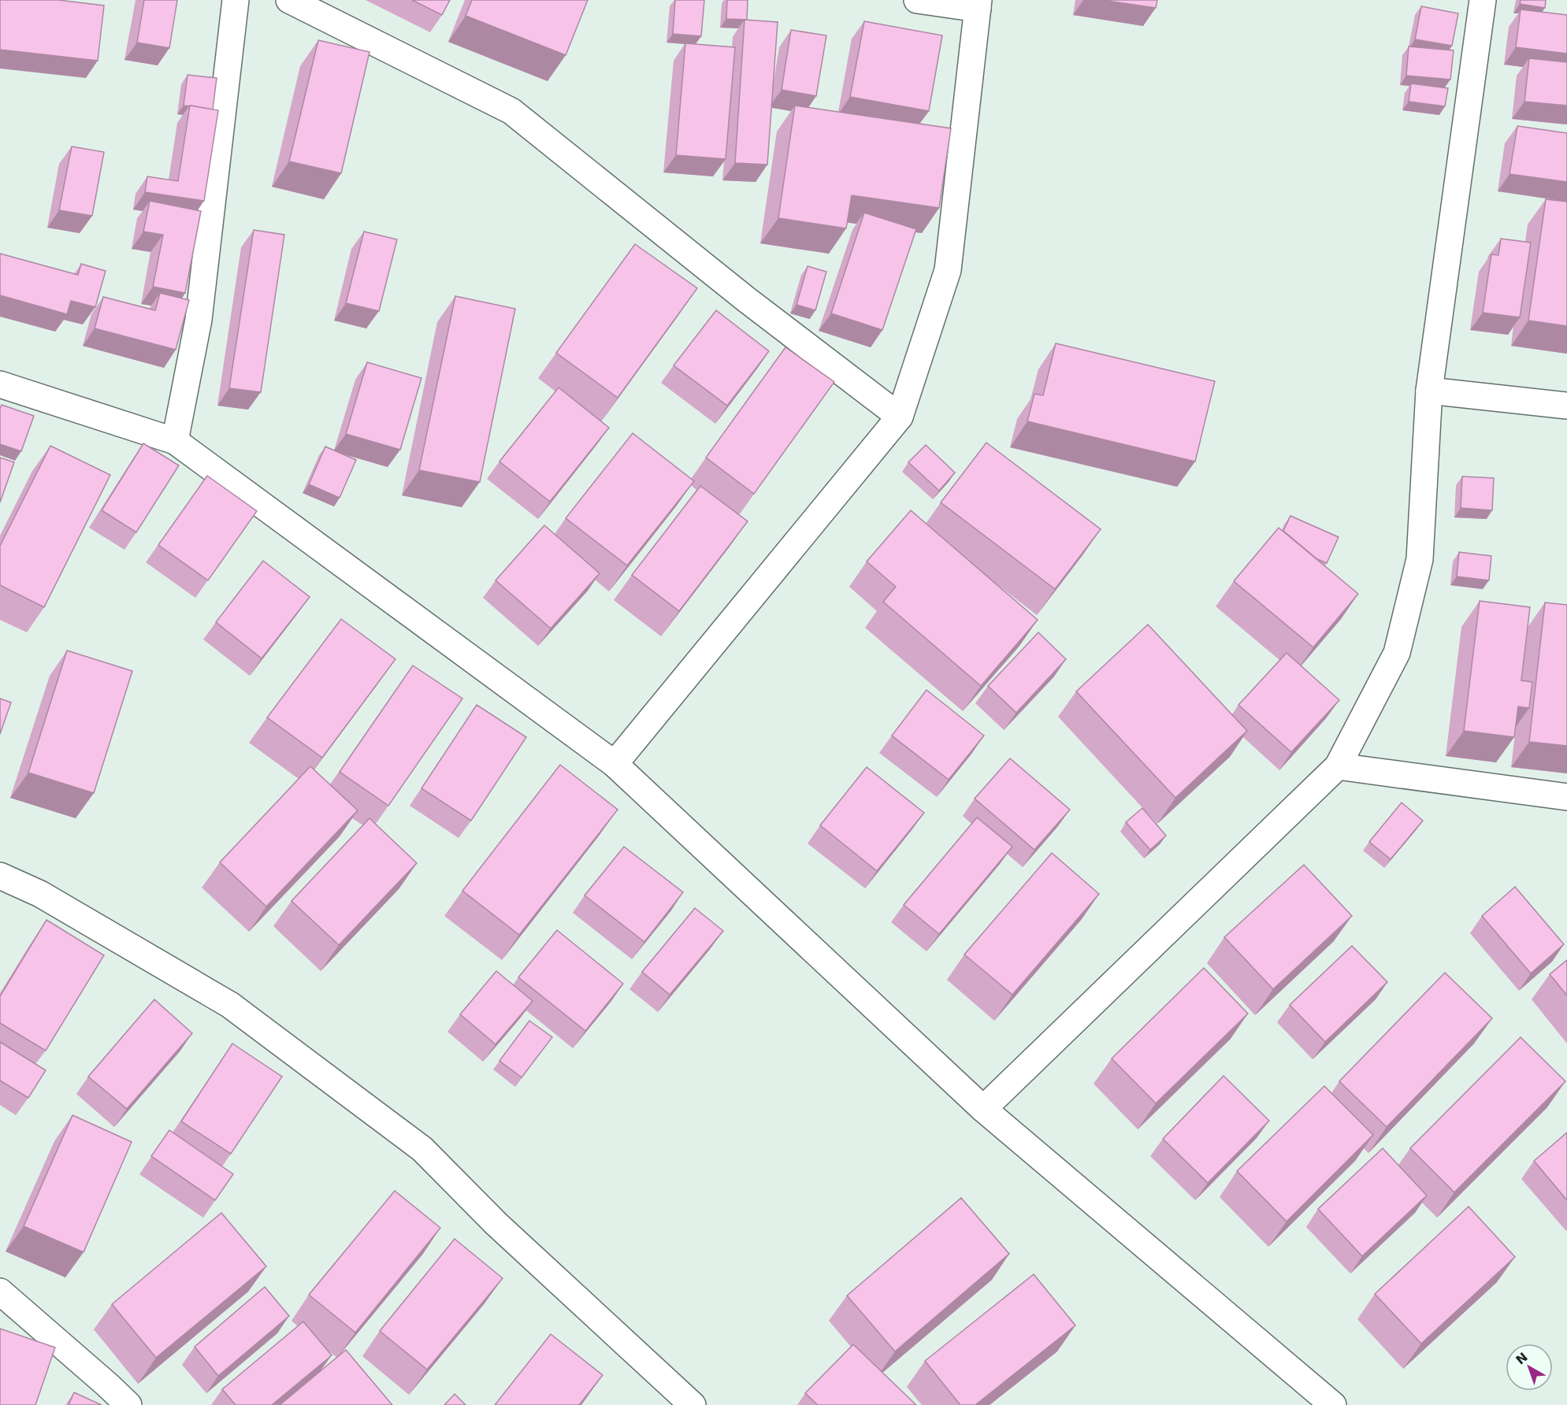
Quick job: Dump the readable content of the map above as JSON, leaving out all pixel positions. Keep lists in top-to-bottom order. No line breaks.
{"north":"top left"}
